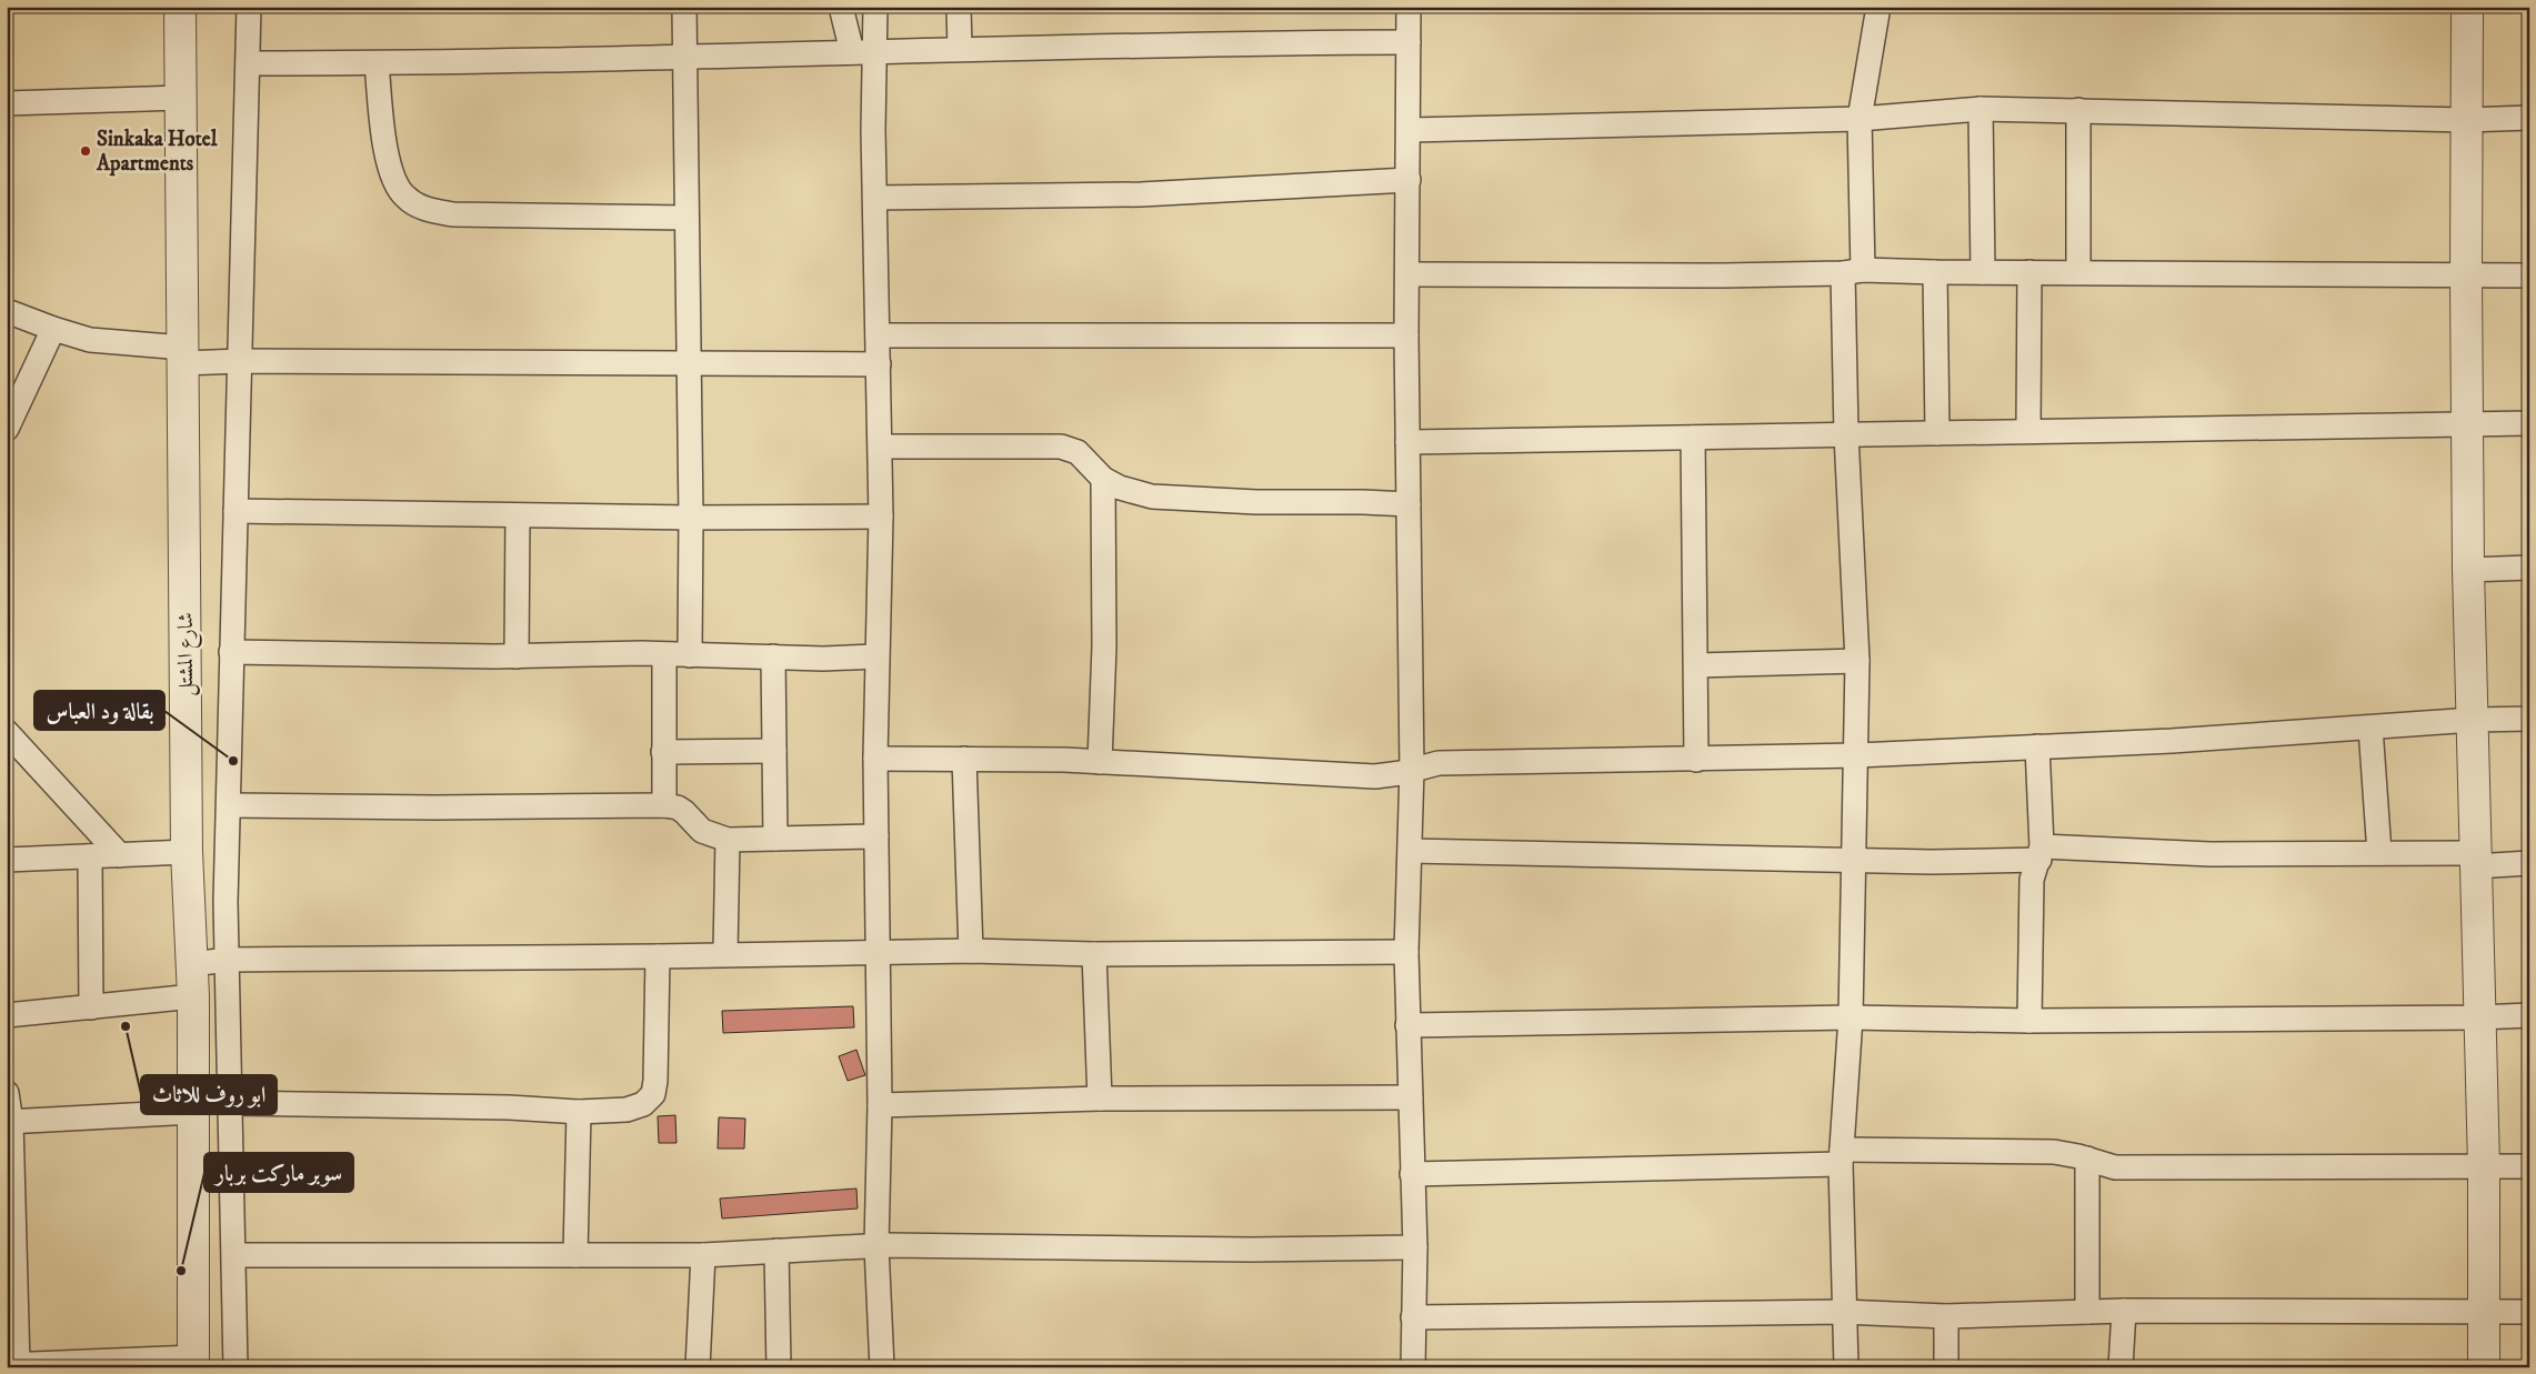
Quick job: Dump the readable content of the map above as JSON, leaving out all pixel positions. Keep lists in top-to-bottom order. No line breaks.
{"streets":{"street":["شارع المشتل"]},"places":["Sinkaka Hotel Apartments","بقالة ود العباس","ابو روف للاثاث","سوبر ماركت بربار"]}
